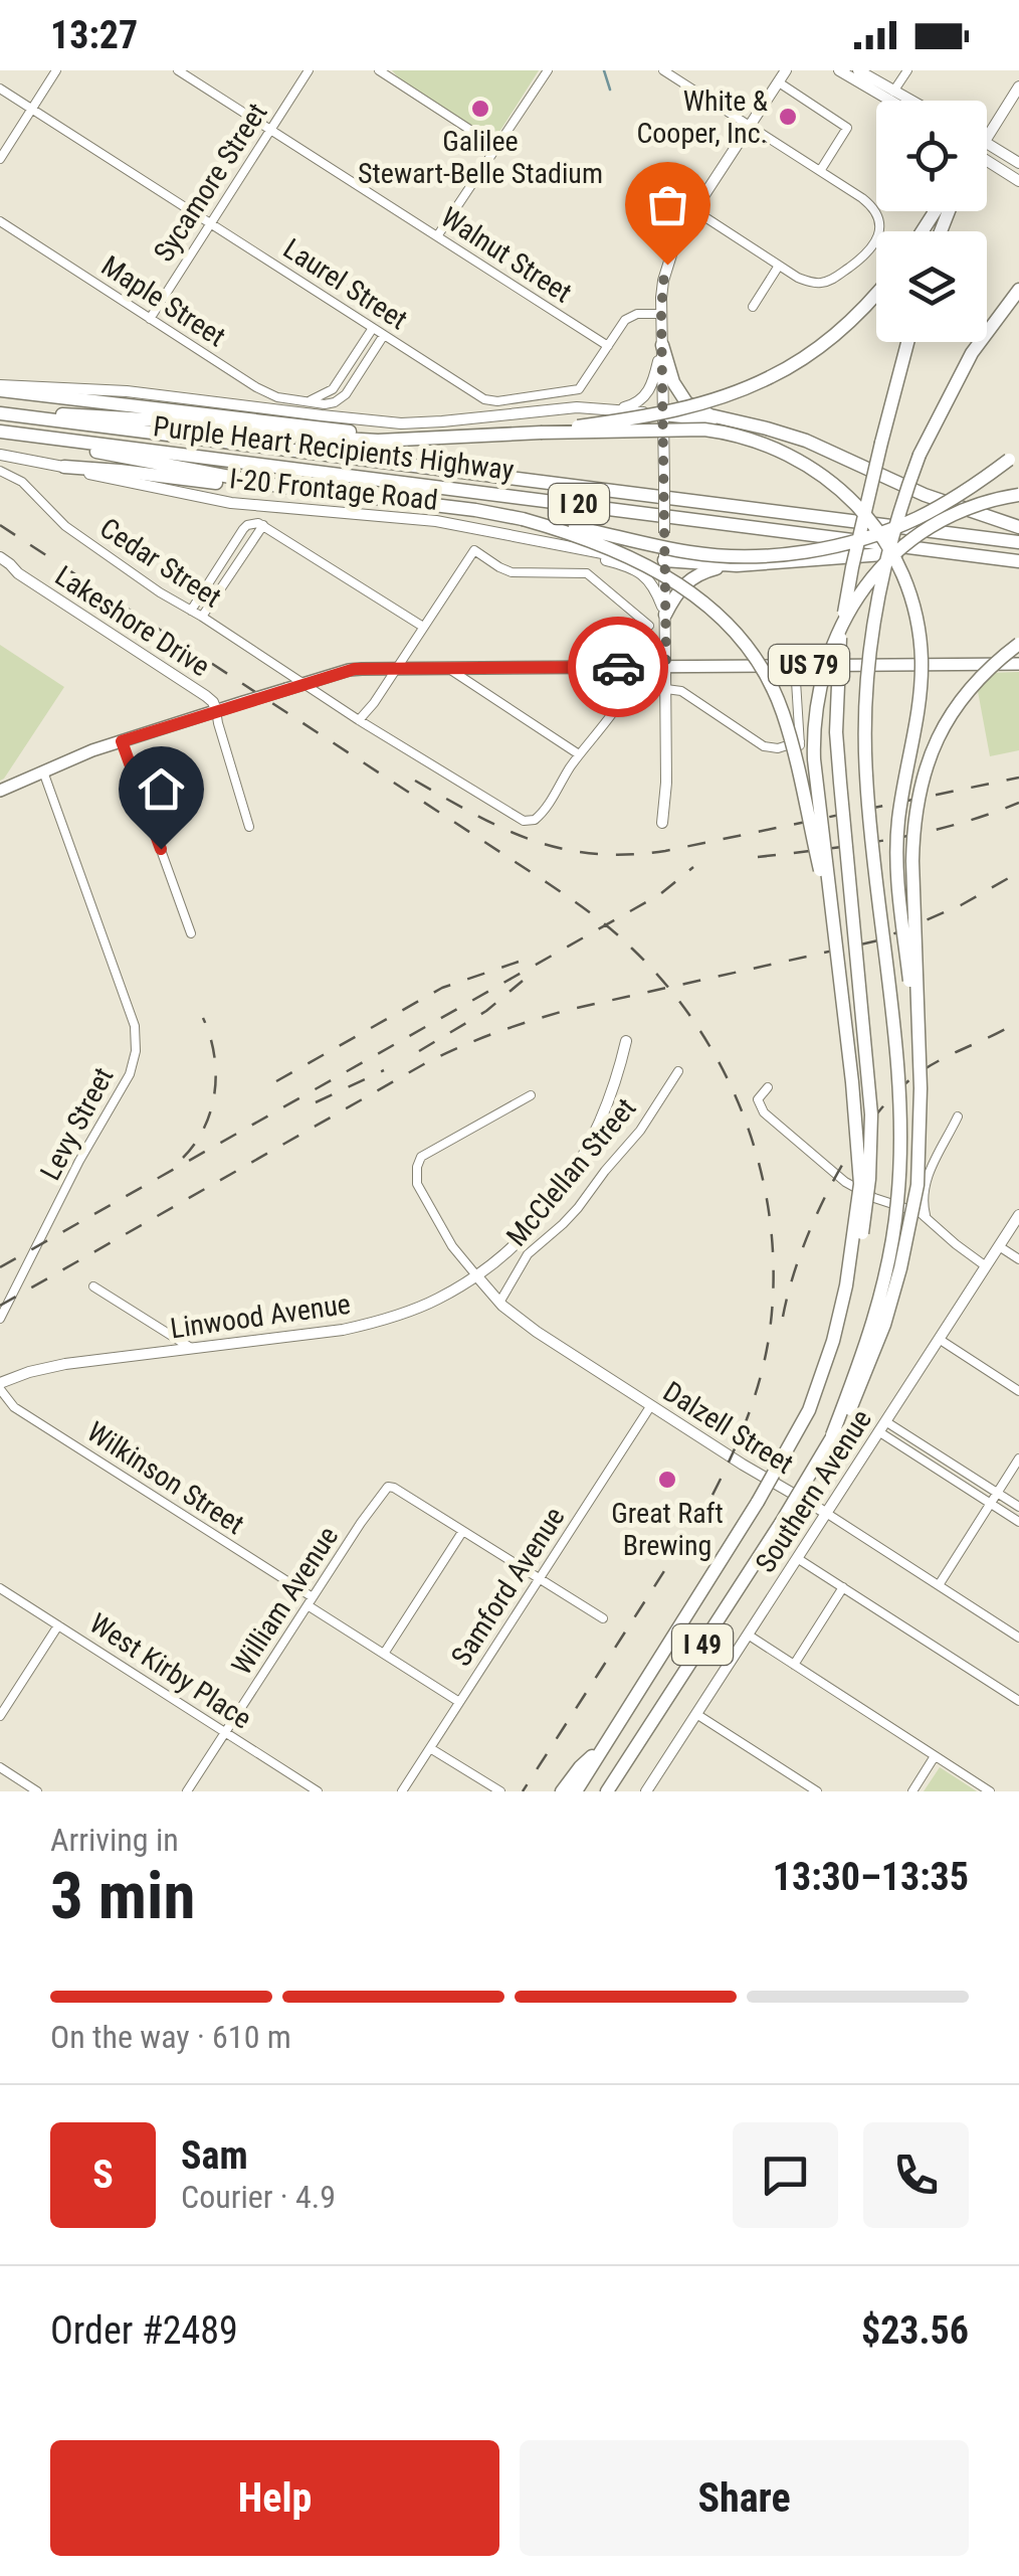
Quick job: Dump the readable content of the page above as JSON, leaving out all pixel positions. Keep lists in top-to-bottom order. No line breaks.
{"streets":{"highway":["Purple Heart Recipients Highway","I 20","I 49"],"main road":["I-20 Frontage Road","Lakeshore Drive","US 79","Linwood Avenue","Dalzell Street","Southern Avenue"],"street":["Sycamore Street","Walnut Street","Laurel Street","Maple Street","Cedar Street","Levy Street","McClellan Street","Wilkinson Street","Samford Avenue","William Avenue","West Kirby Place"]},"crossings":[["Sycamore Street","Walnut Street"],["Sycamore Street","Laurel Street"],["Sycamore Street","Maple Street"],["Walnut Street","Laurel Street"],["Cedar Street","US 79"],["Lakeshore Drive","US 79"],["US 79","Levy Street"],["McClellan Street","Dalzell Street"],["Linwood Avenue","Dalzell Street"],["Linwood Avenue","Wilkinson Street"],["Dalzell Street","Southern Avenue"],["Dalzell Street","Samford Avenue"],["Wilkinson Street","Samford Avenue"],["Wilkinson Street","William Avenue"],["William Avenue","West Kirby Place"]],"places":["Galilee Stewart-Belle Stadium","White & Cooper, Inc.","Great Raft Brewing"],"page":{"status":"13:27","heading":["3 min","Arriving in","13:30–13:35"],"panel":["Sam","Courier · 4.9","Order #2489","$23.56"],"bar":"On the way · 610 m","round":"S","buttons":["Help","Share"]}}
